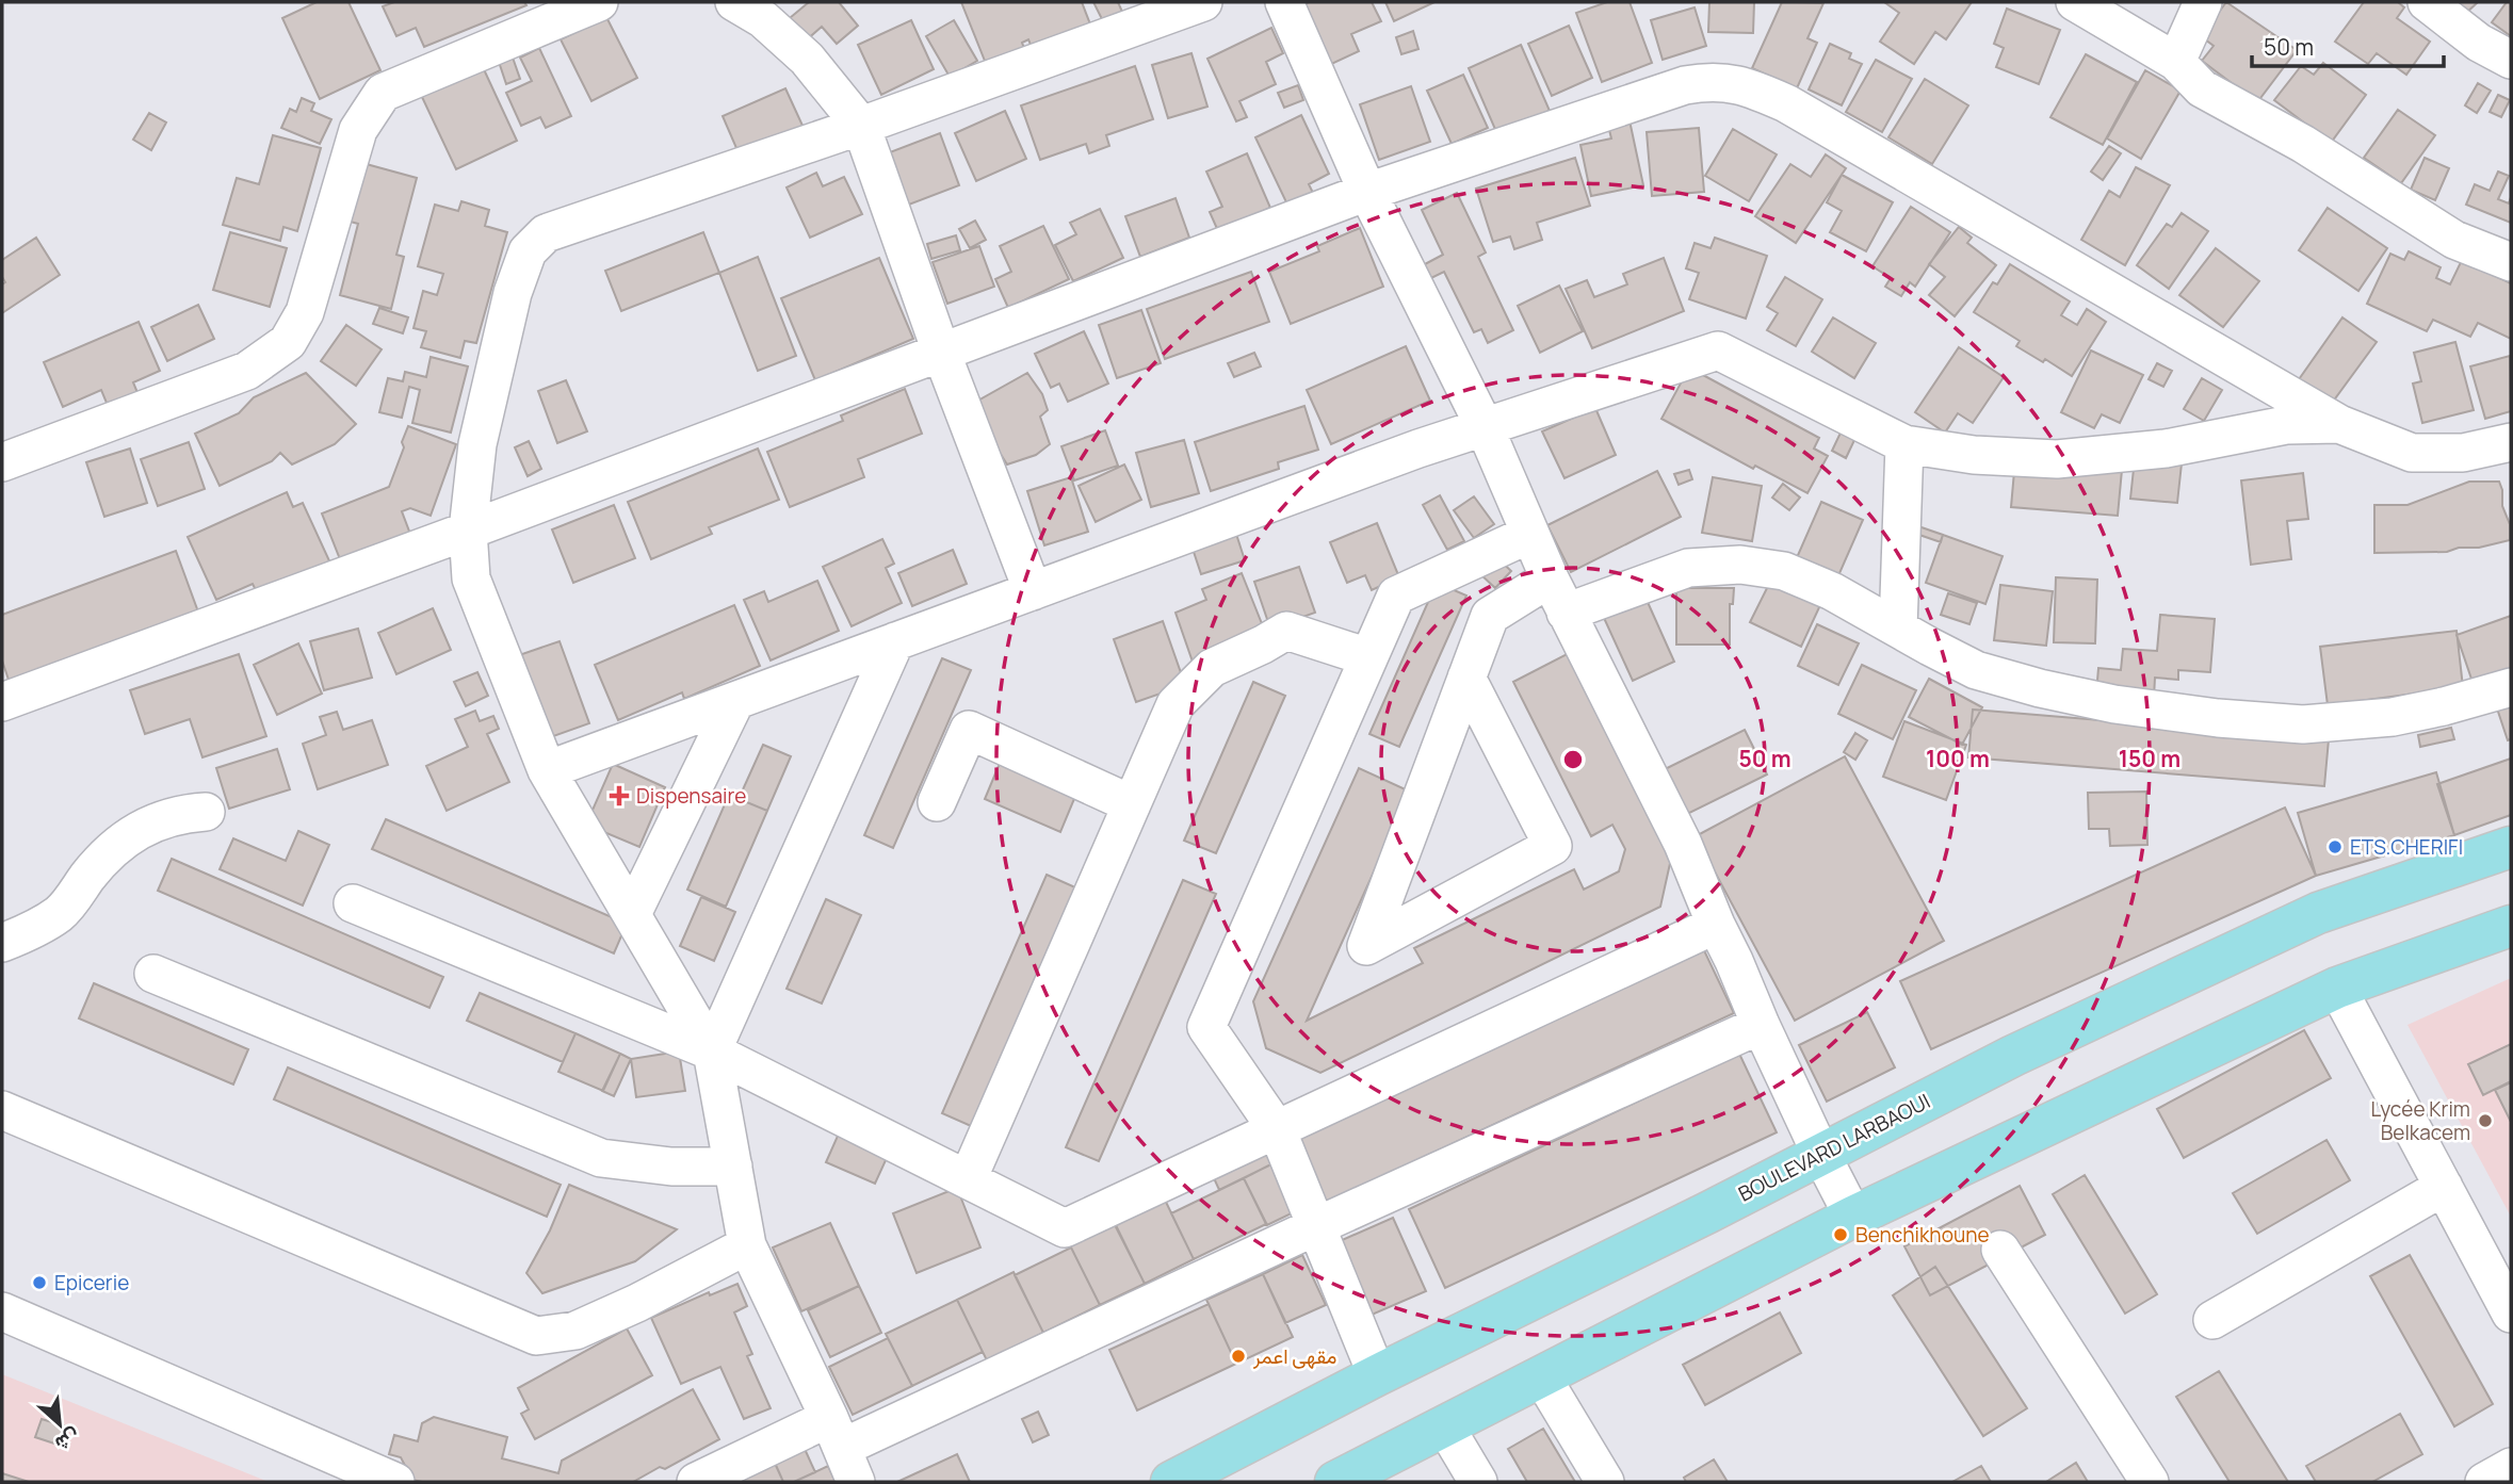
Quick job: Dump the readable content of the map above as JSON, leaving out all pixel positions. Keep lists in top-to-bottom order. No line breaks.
{"streets":{"main road":["BOULEVARD LARBAOUI"]},"places":{"health":["Dispensaire"],"other":["ETS.CHERIFI","Lycée Krim Belkacem","Benchikhoune","Epicerie","مقهى اعمر"]},"scale_bar":"50 m","north":"bottom right","rings":["50 m","100 m","150 m"]}
